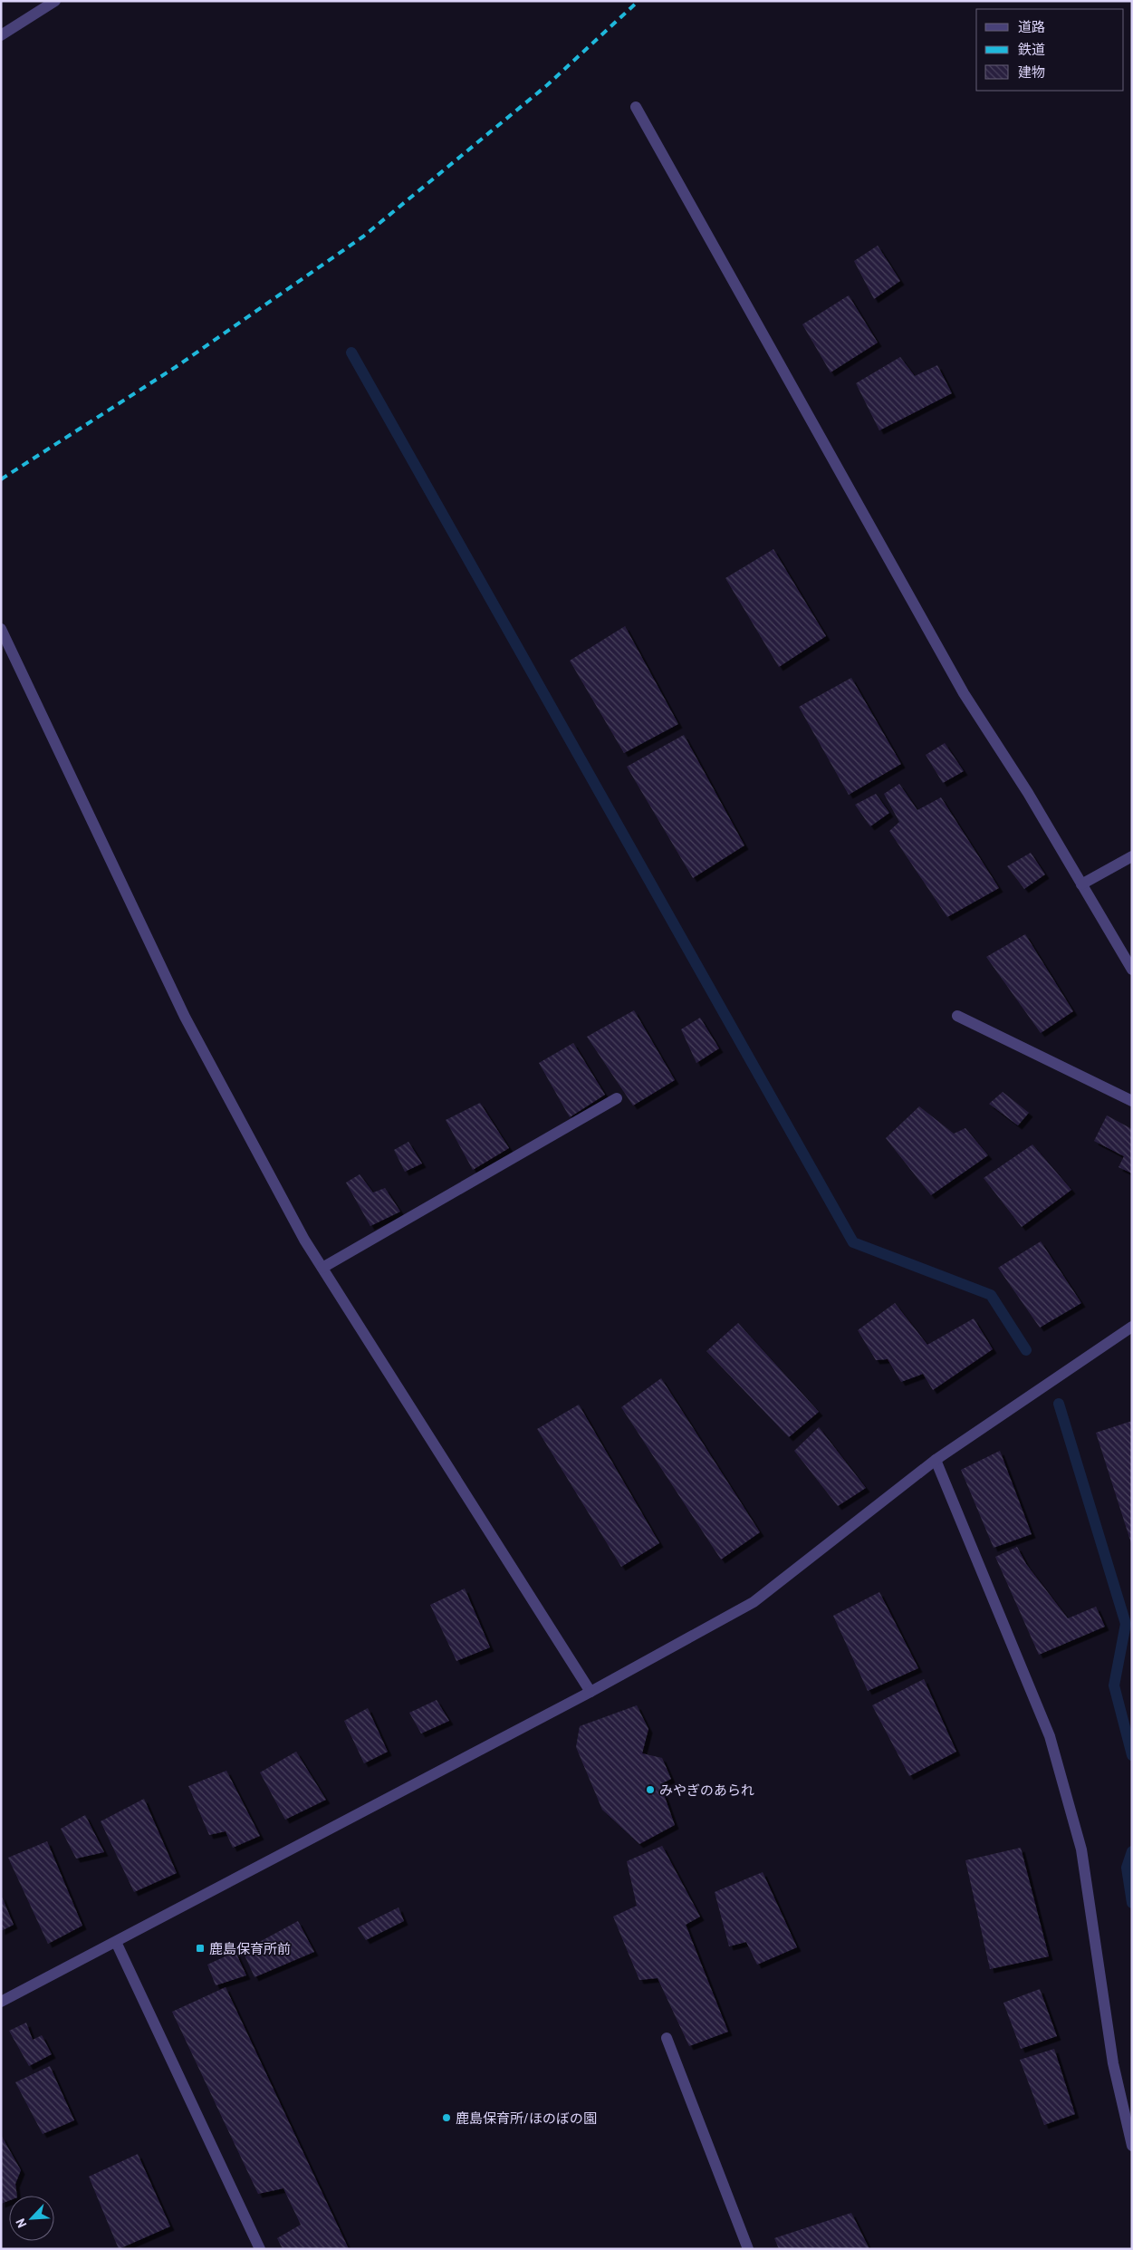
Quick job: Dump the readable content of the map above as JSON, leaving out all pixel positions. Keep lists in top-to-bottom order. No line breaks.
{"places":{"other":["みやぎのあられ","鹿島保育所/ほのぼの園"],"transit":["鹿島保育所前"]},"legend":["道路","鉄道","建物"],"north":"bottom left"}
